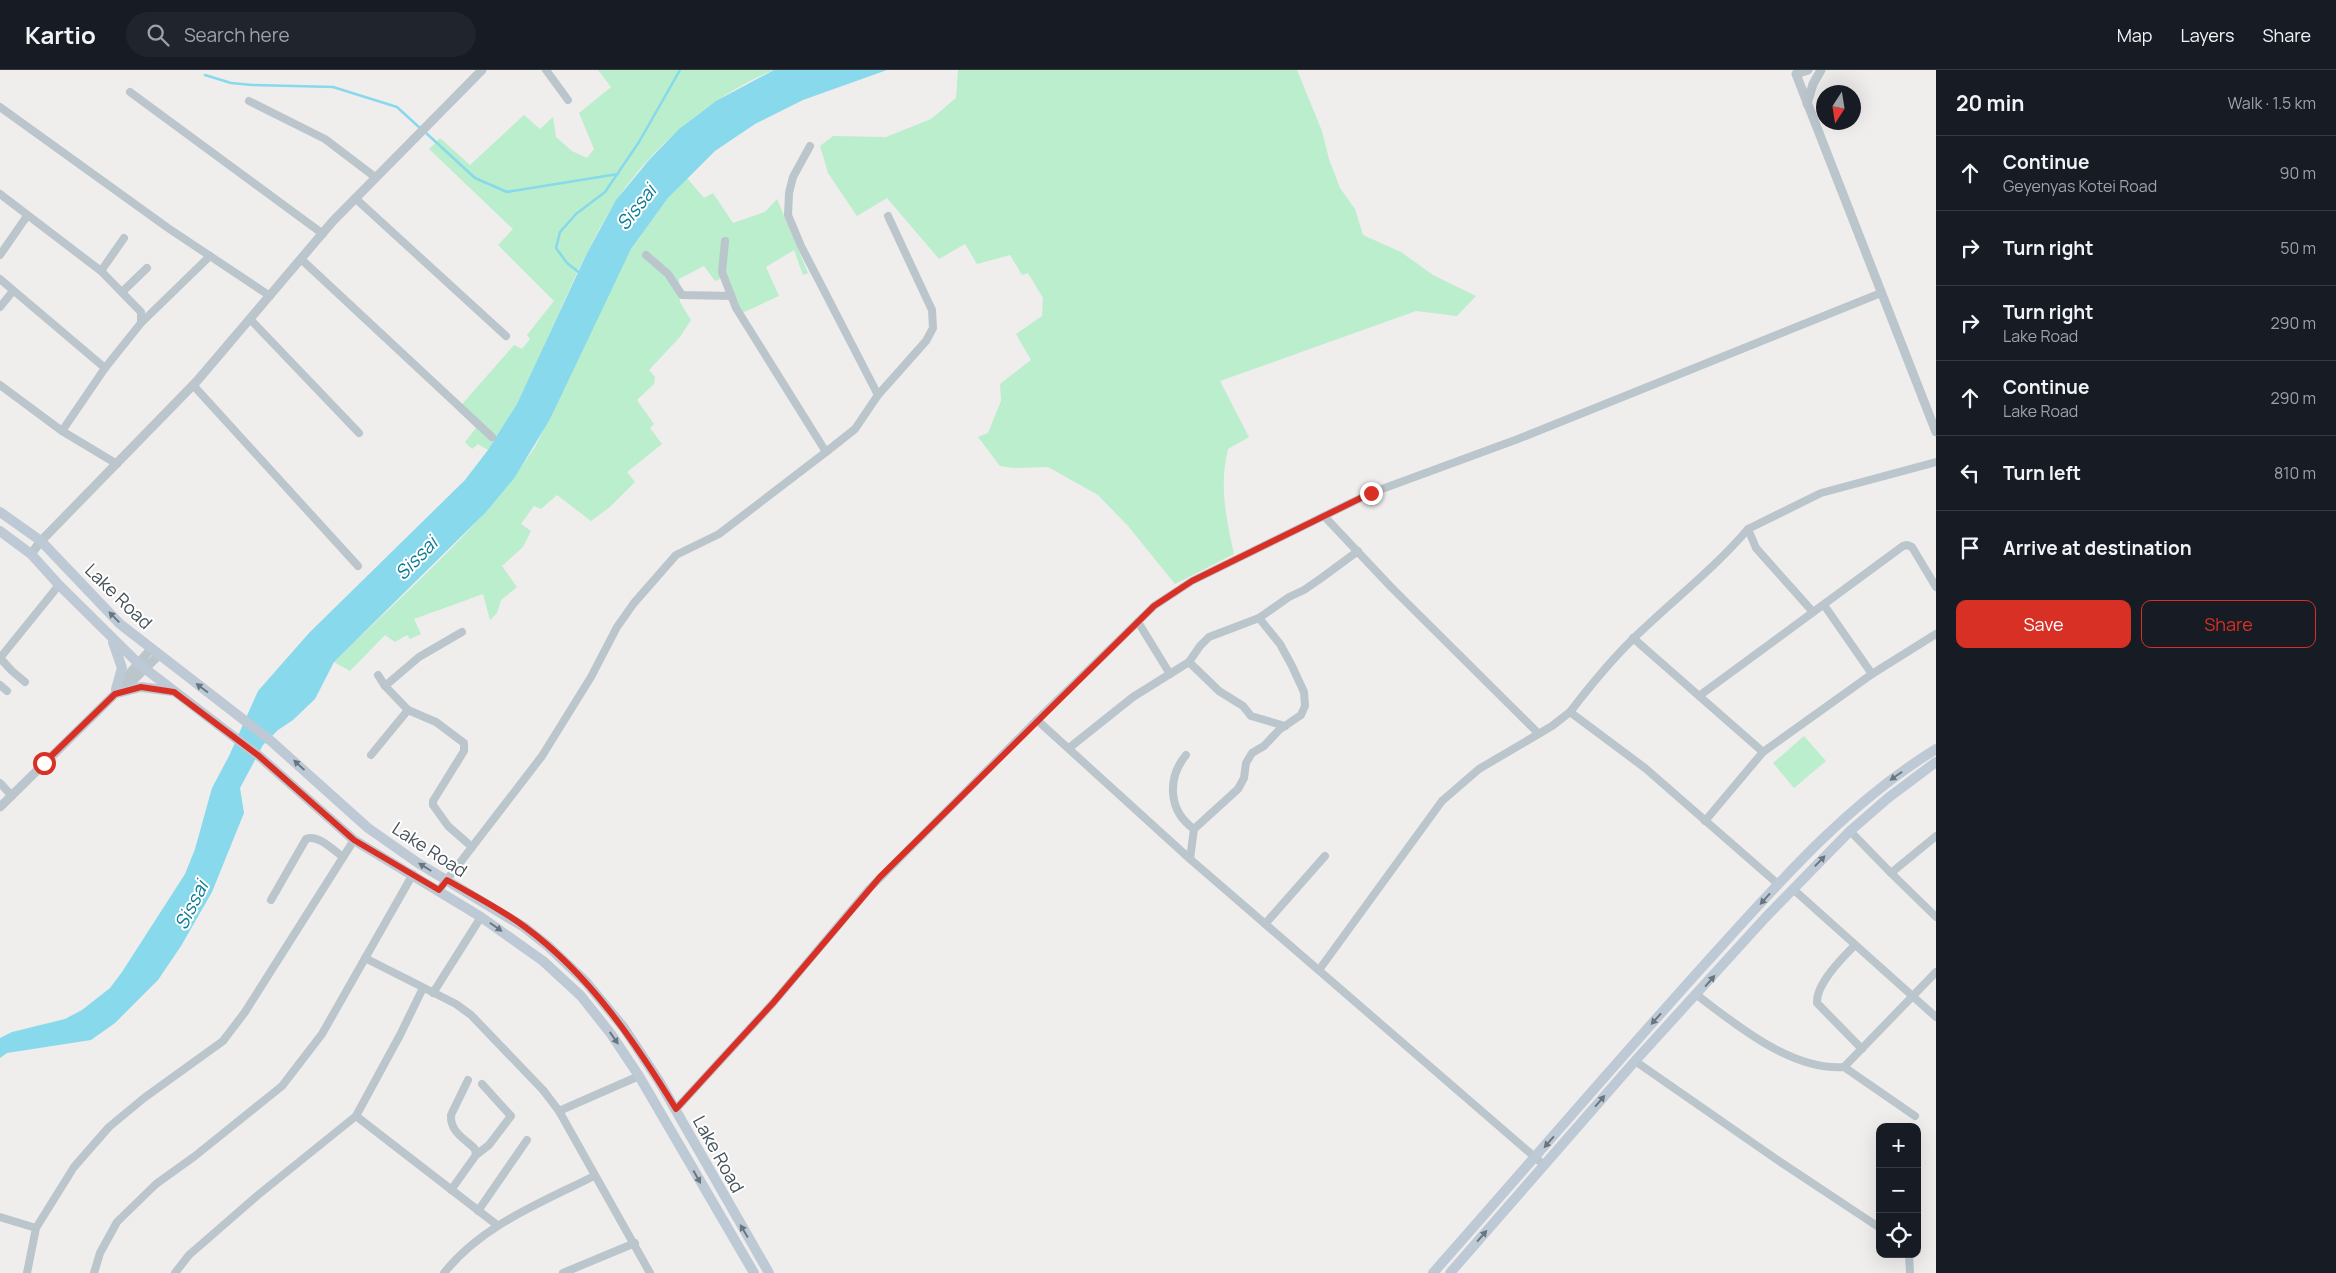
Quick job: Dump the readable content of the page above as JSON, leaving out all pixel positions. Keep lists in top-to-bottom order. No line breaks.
{"streets":{"main road":["Lake Road"]},"water":["Sissai"],"north":"bottom","page":{"header":"Kartio","search":"Search here","nav":["Map","Layers","Share"],"heading":["20 min","Walk · 1.5 km"],"list":[["Continue","Geyenyas Kotei Road","90 m"],["Turn right","50 m"],["Turn right","Lake Road","290 m"],["Continue","Lake Road","290 m"],["Turn left","810 m"],"Arrive at destination"],"buttons":["Save","Share"],"map_buttons":["+","−"]}}
